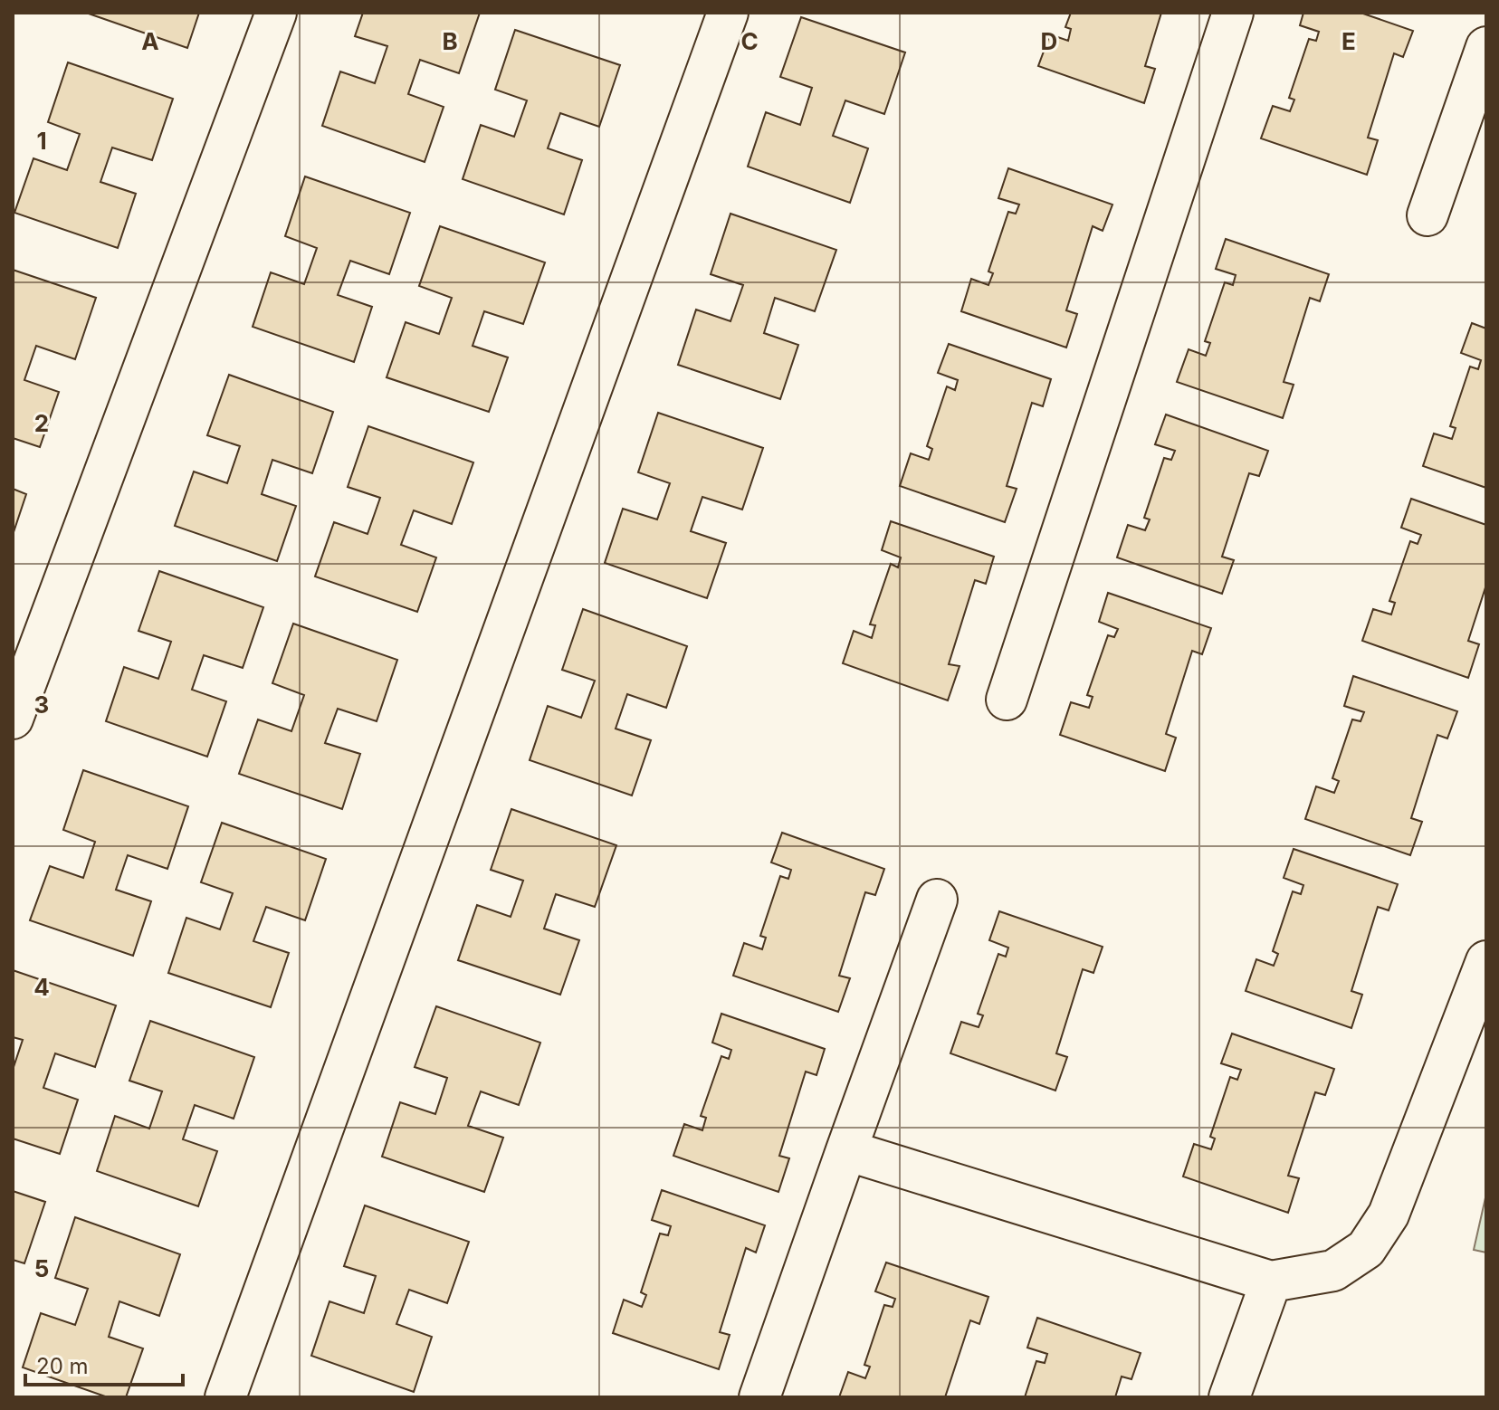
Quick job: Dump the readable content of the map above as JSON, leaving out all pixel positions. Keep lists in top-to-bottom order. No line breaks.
{"scale_bar":"20 m","grid":{"columns":["A","B","C","D","E"],"rows":["1","2","3","4","5"]}}
